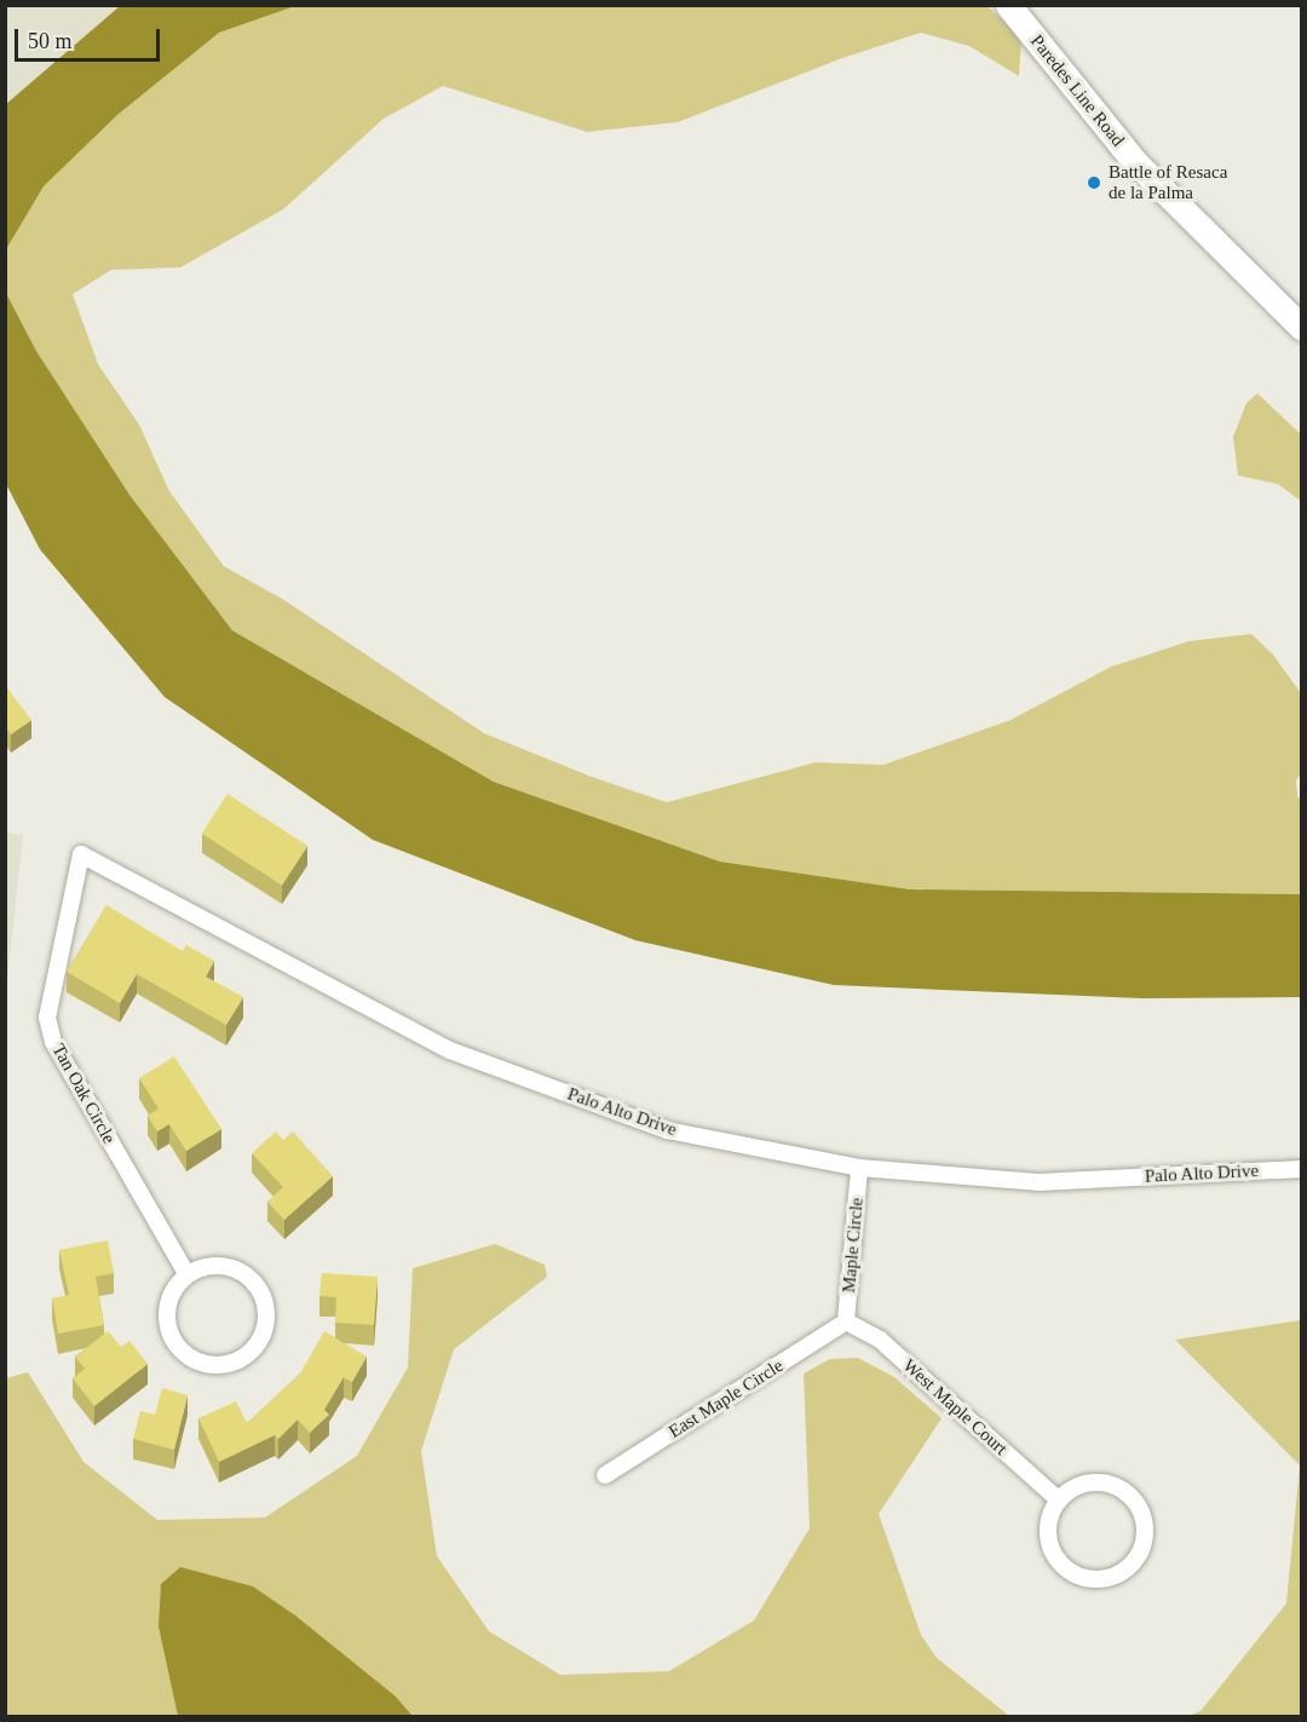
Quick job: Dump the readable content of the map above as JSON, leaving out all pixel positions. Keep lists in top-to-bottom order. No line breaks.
{"streets":{"main road":["Paredes Line Road"],"street":["Tan Oak Circle","Palo Alto Drive","Maple Circle","East Maple Circle","West Maple Court"]},"crossings":[["Tan Oak Circle","Palo Alto Drive"],["Palo Alto Drive","Maple Circle"],["Maple Circle","East Maple Circle"],["Maple Circle","West Maple Court"],["East Maple Circle","West Maple Court"]],"places":["Battle of Resaca de la Palma"],"scale_bar":"50 m"}
